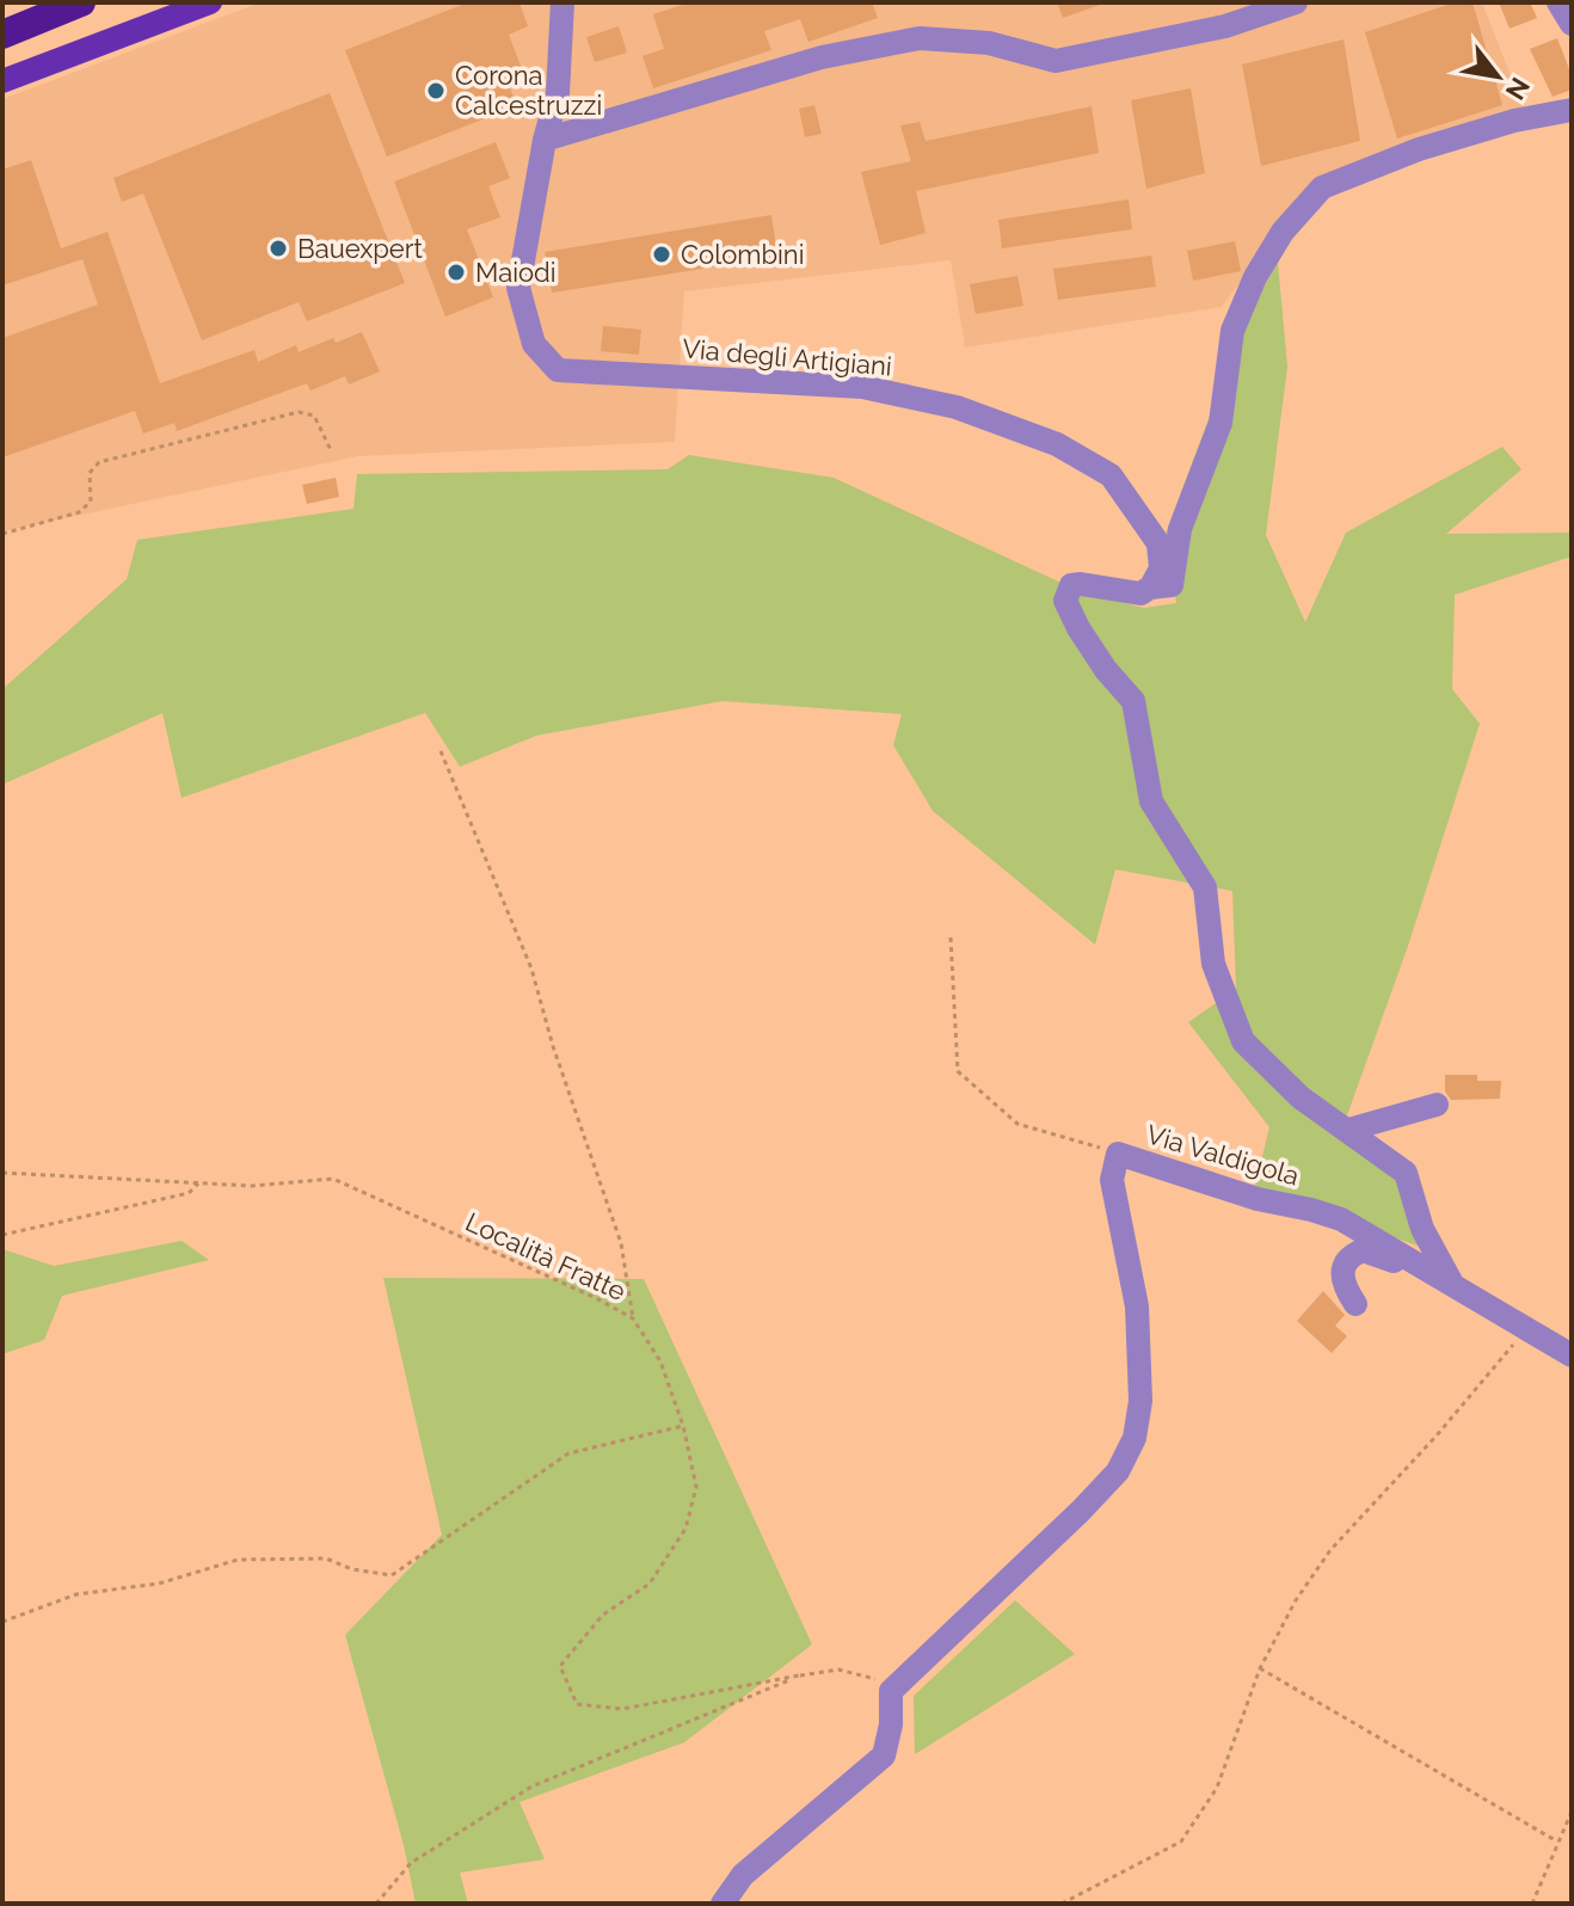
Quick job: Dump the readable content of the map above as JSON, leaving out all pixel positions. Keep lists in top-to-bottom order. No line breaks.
{"streets":{"street":["Via degli Artigiani","Via Valdigola"],"path":["Località Fratte"]},"places":["Corona Calcestruzzi","Bauexpert","Colombini","Maiodi"],"north":"bottom right"}
